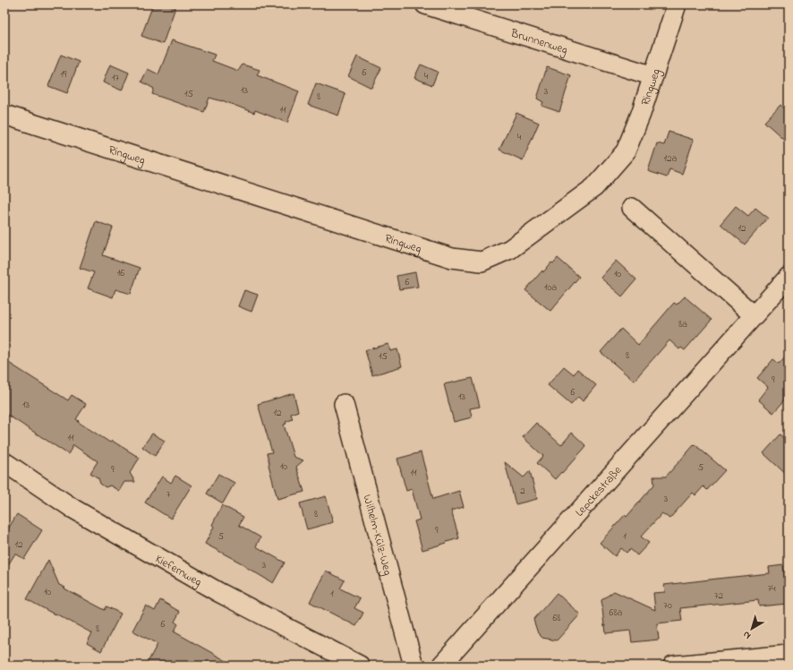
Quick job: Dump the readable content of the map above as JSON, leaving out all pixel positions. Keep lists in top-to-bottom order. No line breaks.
{"streets":{"street":["Brunnenweg","Ringweg","Lepckestraße","Wilhelm-Külz-Weg","Kiefernweg"]},"crossings":[["Brunnenweg","Ringweg"]],"house_numbers":["6","19","4","17","13","3","15","8","11","4","12a","12","16","10","6","10a","8a","8","15","9","6","13","13","12","11","10","5","9","11","2","7","3","8","9","5","1","12","3","74","10","1","72","70","68a","68","6","8"],"north":"bottom left"}
